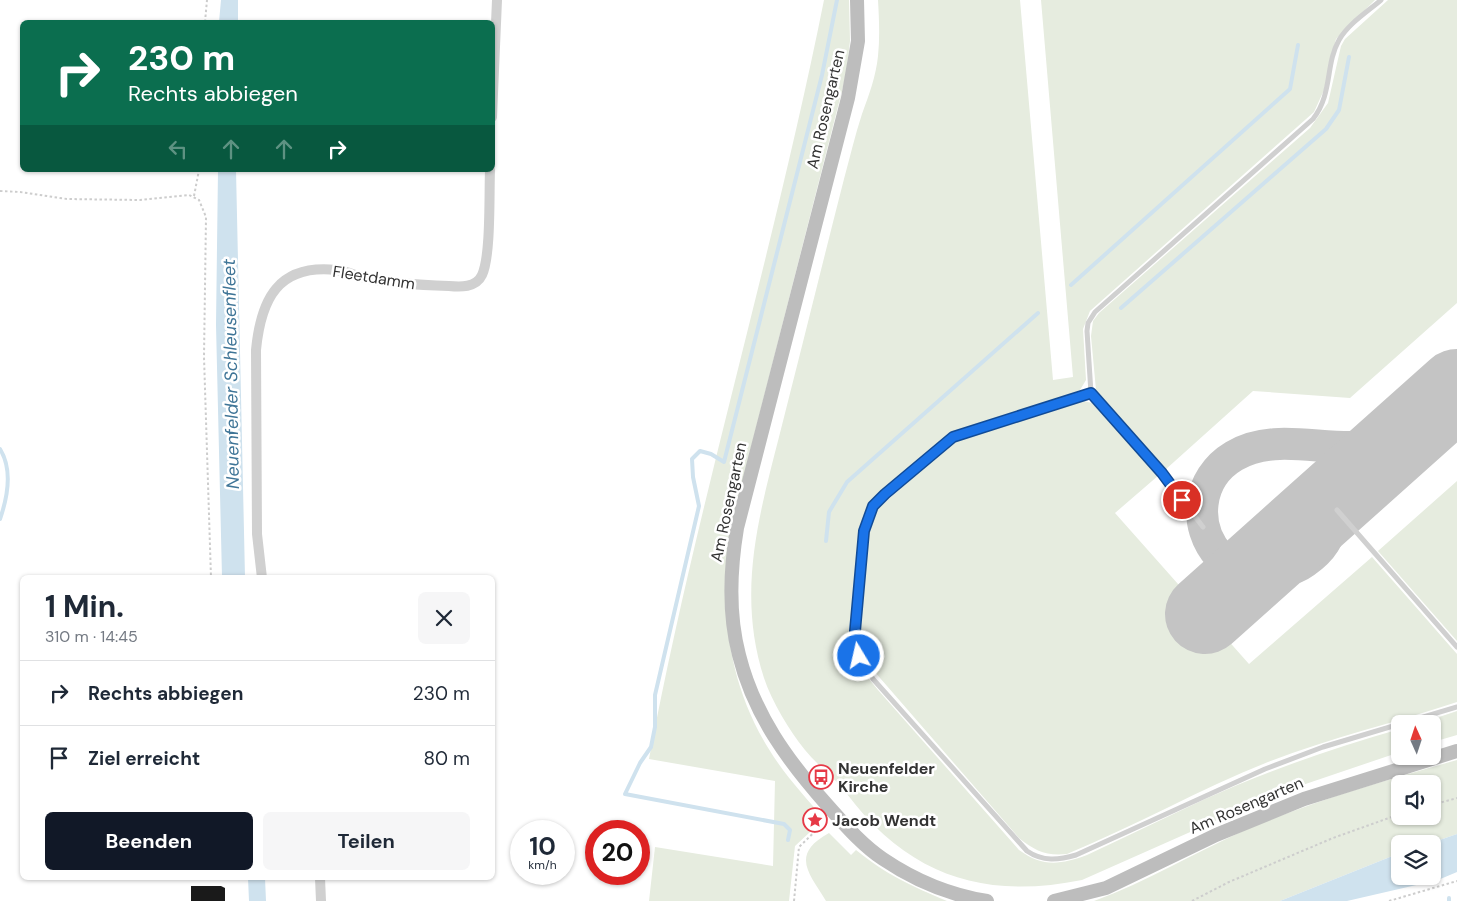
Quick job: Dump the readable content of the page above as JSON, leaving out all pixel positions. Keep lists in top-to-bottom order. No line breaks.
{"streets":{"main road":["Am Rosengarten"],"street":["Fleetdamm"]},"water":["Neuenfelder Schleusenfleet"],"places":{"bus stop":["Neuenfelder Kirche"],"place":["Jacob Wendt"]},"north":"top","page":{"turn":["230 m","Rechts abbiegen"],"heading":["1 Min.","310 m · 14:45"],"list":[{"name":"Rechts abbiegen","value":"230 m"},{"name":"Ziel erreicht","value":"80 m"}],"buttons":["Beenden","Teilen"],"speed":"10 km/h","limit":"20"}}
